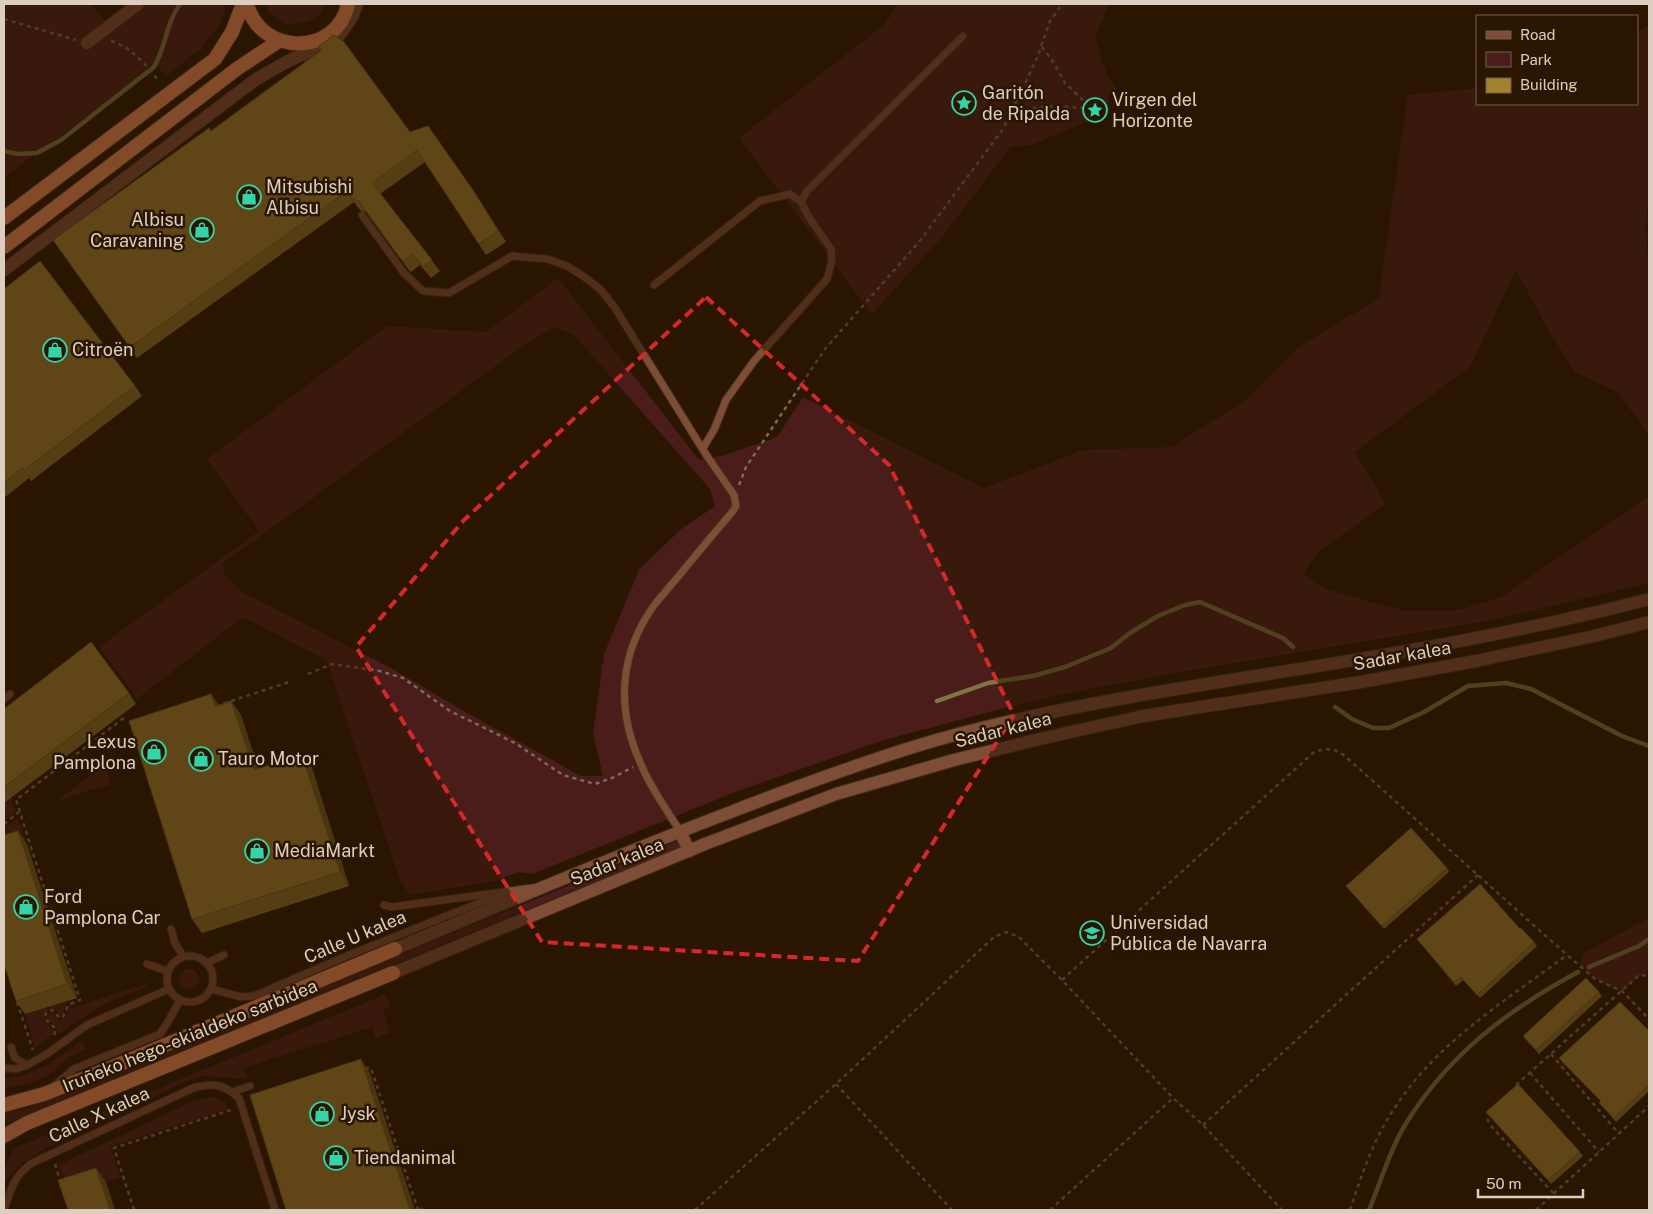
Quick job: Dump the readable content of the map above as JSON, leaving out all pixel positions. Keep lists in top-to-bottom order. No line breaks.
{"streets":{"highway":["Iruñeko hego-ekialdeko sarbidea"],"street":["Sadar kalea"],"lane":["Calle U kalea","Calle X kalea"]},"crossings":[["Sadar kalea","Calle U kalea"],["Sadar kalea","Iruñeko hego-ekialdeko sarbidea"]],"places":{"place":["Garitón de Ripalda","Virgen del Horizonte"],"shop":["Mitsubishi Albisu","Albisu Caravaning","Citroën","Lexus Pamplona","Tauro Motor","MediaMarkt","Ford Pamplona Car","Jysk","Tiendanimal"],"school or university":["Universidad Pública de Navarra"]},"legend":["Road","Park","Building"],"scale_bar":"50 m"}
